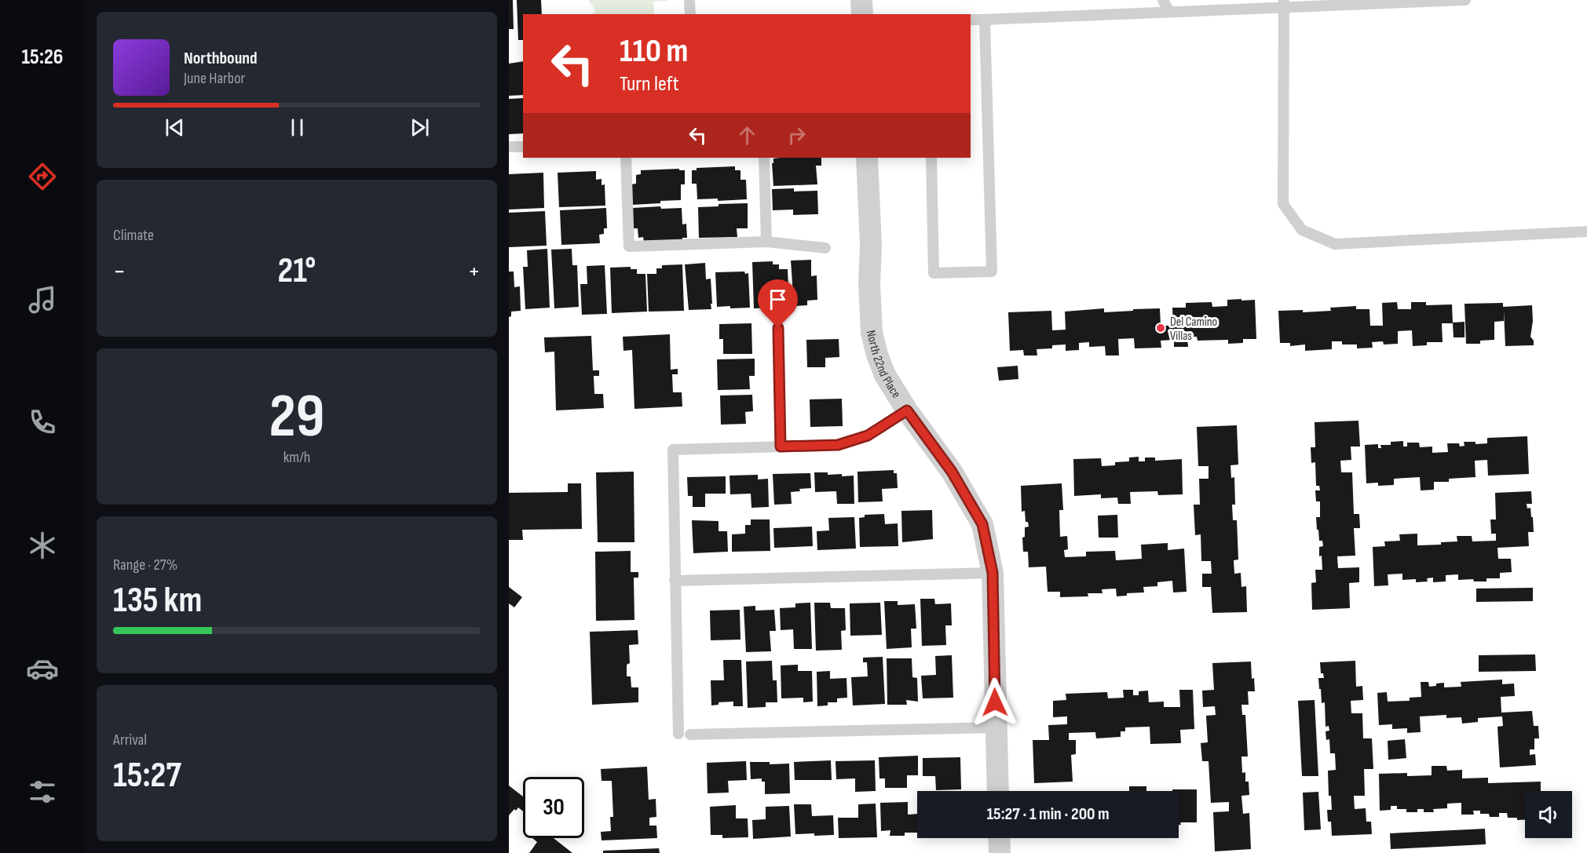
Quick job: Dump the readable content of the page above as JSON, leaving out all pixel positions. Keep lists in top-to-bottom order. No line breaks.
{"streets":{"street":["North 22nd Place"]},"places":["Del Camino Villas"],"page":{"tabs":"15:26","turn":["110 m","Turn left"],"song":["Northbound","June Harbor"],"tile":["Climate",["29","km/h"],["Range · 27%","135 km"],["Arrival","15:27"]],"heat":["−","21°","+"],"limit":"30","trip":"15:27 · 1 min · 200 m"}}
